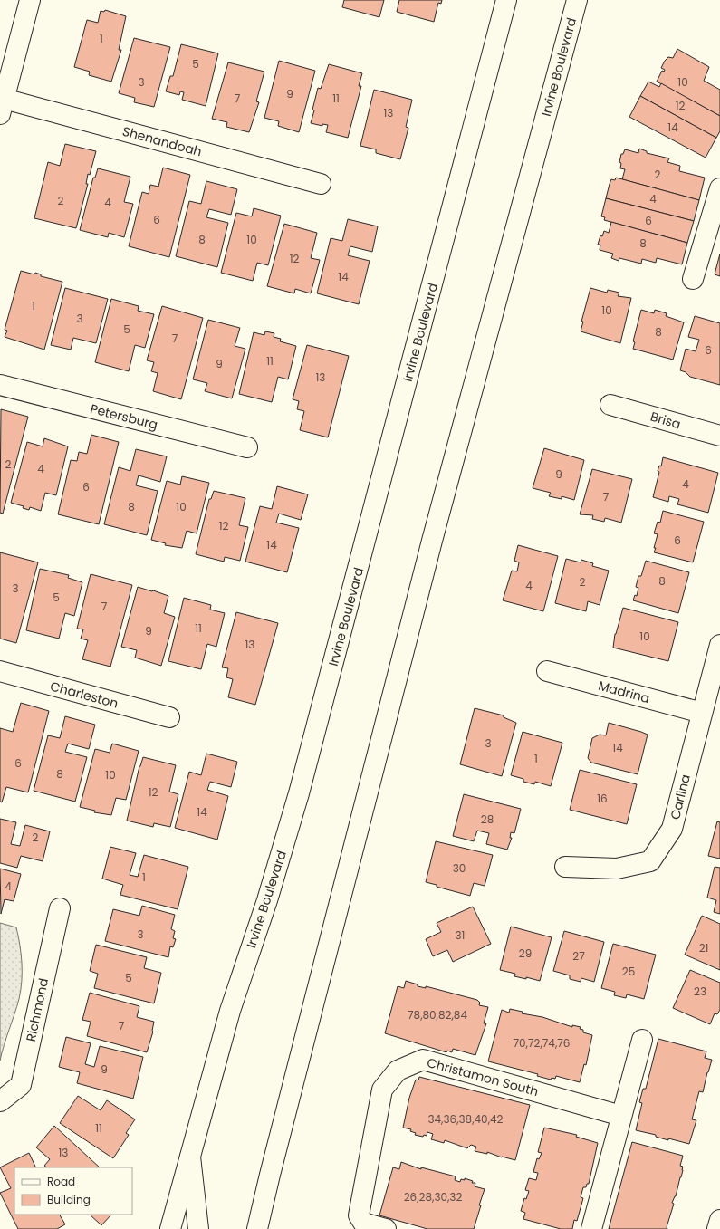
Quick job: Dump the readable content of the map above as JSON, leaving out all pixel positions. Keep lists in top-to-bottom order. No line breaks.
{"streets":{"main road":["Irvine Boulevard","Shenandoah","Petersburg","Brisa","Madrina","Charleston","Carlina","Richmond","Christamon South"]},"crossings":[["Madrina","Carlina"]],"house_numbers":["1","5","3","10","9","7","11","12","13","14","2","4","2","4","6","6","8","10","8","12","14","1","10","3","5","8","7","6","11","9","13","2","4","9","4","6","7","8","10","12","6","14","8","2","4","3","5","7","11","9","10","13","3","14","1","6","8","10","12","16","14","28","2","30","1","4","3","31","21","29","27","25","5","23","78,80,82,84","7","70,72,74,76","9","34,36,38,40,42","11","13","26,28,30,32"],"legend":["Road","Building"]}
